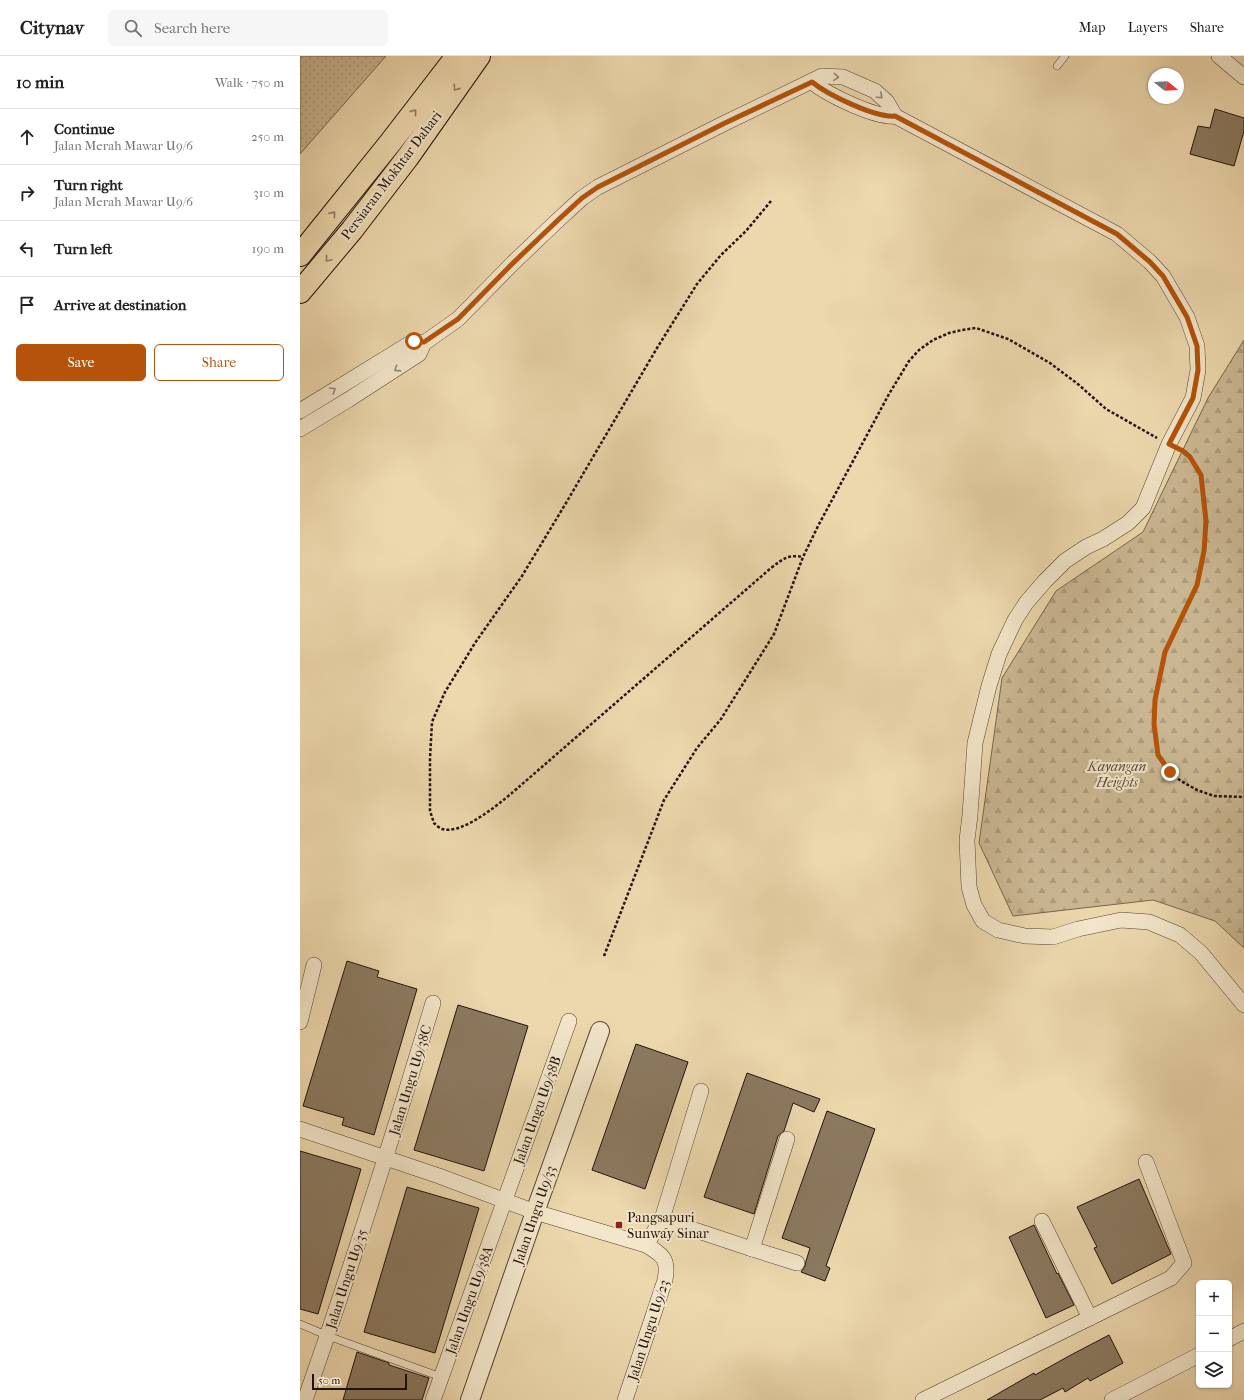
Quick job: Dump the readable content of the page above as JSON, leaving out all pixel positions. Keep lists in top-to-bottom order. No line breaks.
{"streets":{"main road":["Persiaran Mokhtar Dahari"],"street":["Jalan Ungu U9/38C","Jalan Ungu U9/38B","Jalan Ungu U9/33","Jalan Ungu U9/35","Jalan Ungu U9/38A","Jalan Ungu U9/23"]},"crossings":[["Jalan Ungu U9/38C","Jalan Ungu U9/35"],["Jalan Ungu U9/38C","Jalan Ungu U9/23"],["Jalan Ungu U9/38B","Jalan Ungu U9/38A"],["Jalan Ungu U9/38B","Jalan Ungu U9/23"],["Jalan Ungu U9/33","Jalan Ungu U9/23"],["Jalan Ungu U9/35","Jalan Ungu U9/23"],["Jalan Ungu U9/38A","Jalan Ungu U9/23"]],"parks":["Kayangan Heights"],"places":{"transit":["Pangsapuri Sunway Sinar"]},"scale_bar":"50 m","north":"right","page":{"header":"Citynav","search":"Search here","nav":["Map","Layers","Share"],"heading":["10 min","Walk · 750 m"],"list":[["Continue","Jalan Merah Mawar U9/6","250 m"],["Turn right","Jalan Merah Mawar U9/6","310 m"],["Turn left","190 m"],"Arrive at destination"],"buttons":["Save","Share"],"map_buttons":["+","−"],"scale":"50 m"}}
